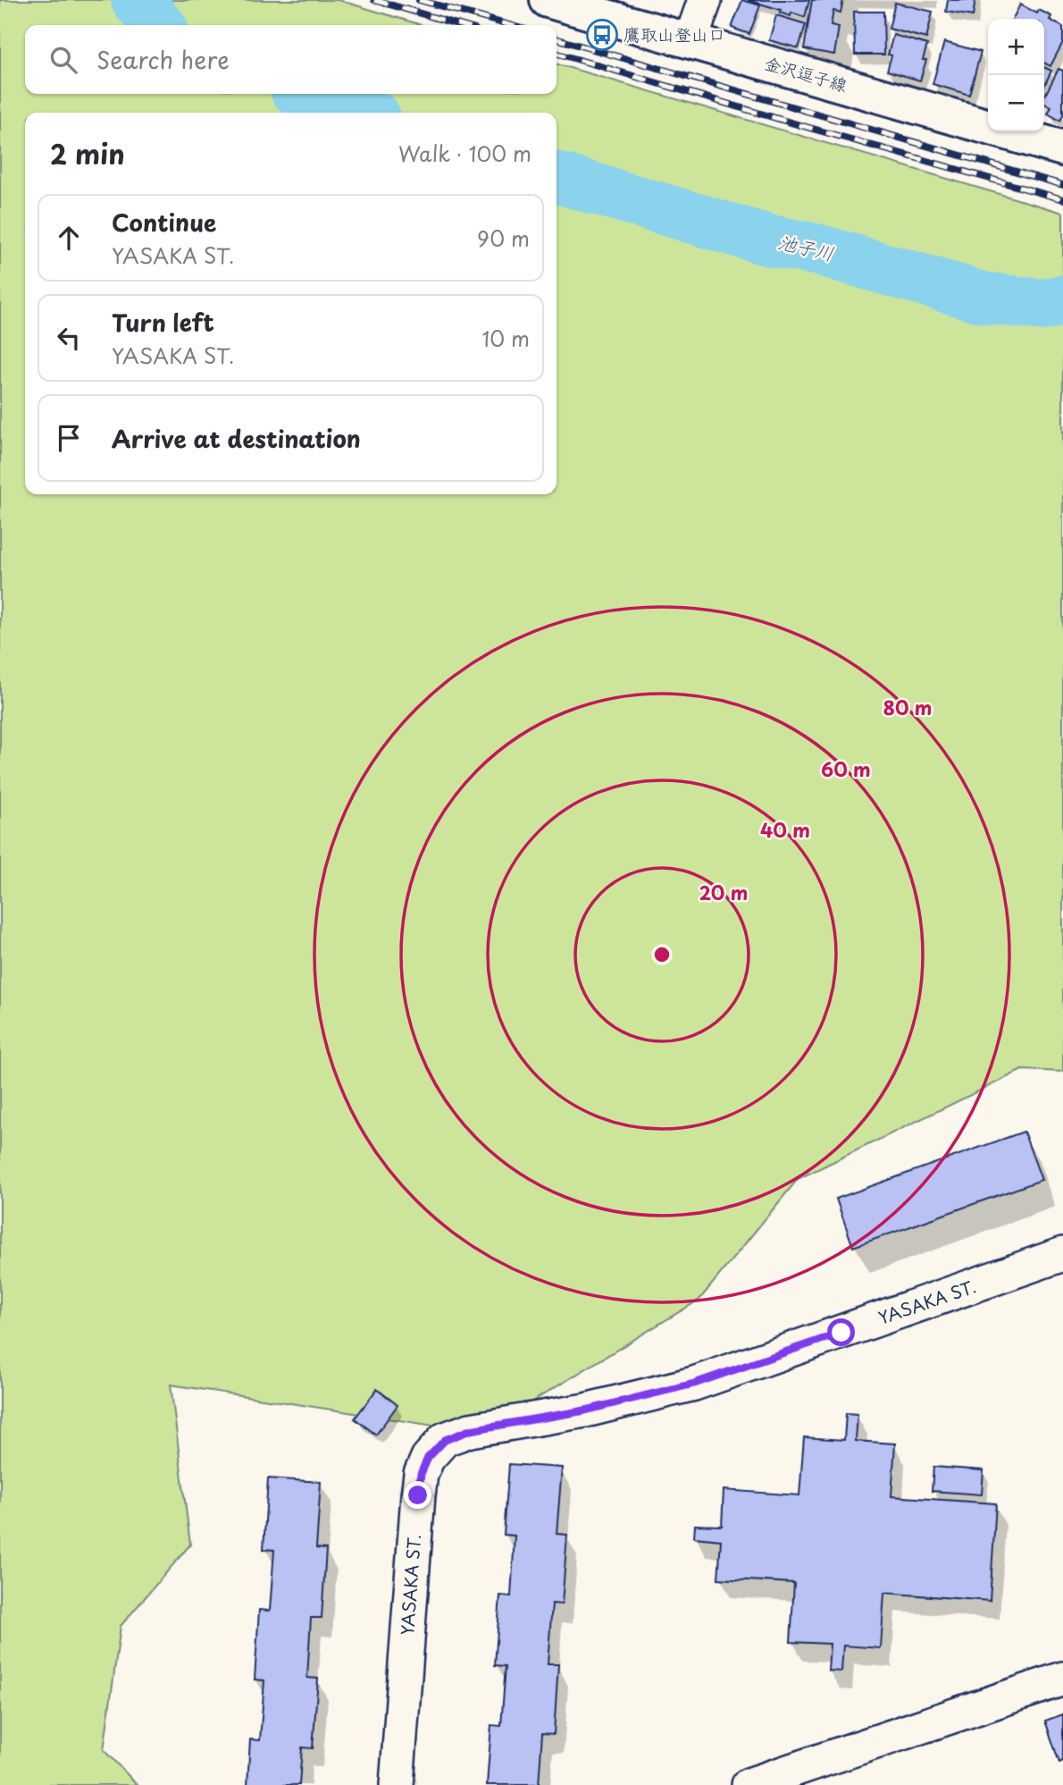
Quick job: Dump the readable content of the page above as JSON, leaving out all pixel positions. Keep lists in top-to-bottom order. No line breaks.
{"streets":{"main road":["金沢逗子線"],"street":["YASAKA ST."]},"water":["池子川"],"places":{"bus stop":["鷹取山登山口"]},"page":{"map_buttons":["+","−"],"search":"Search here","heading":["2 min","Walk · 100 m"],"list":[["Continue","YASAKA ST.","90 m"],["Turn left","YASAKA ST.","10 m"],"Arrive at destination"]},"rings":["80 m","60 m","40 m","20 m"]}
